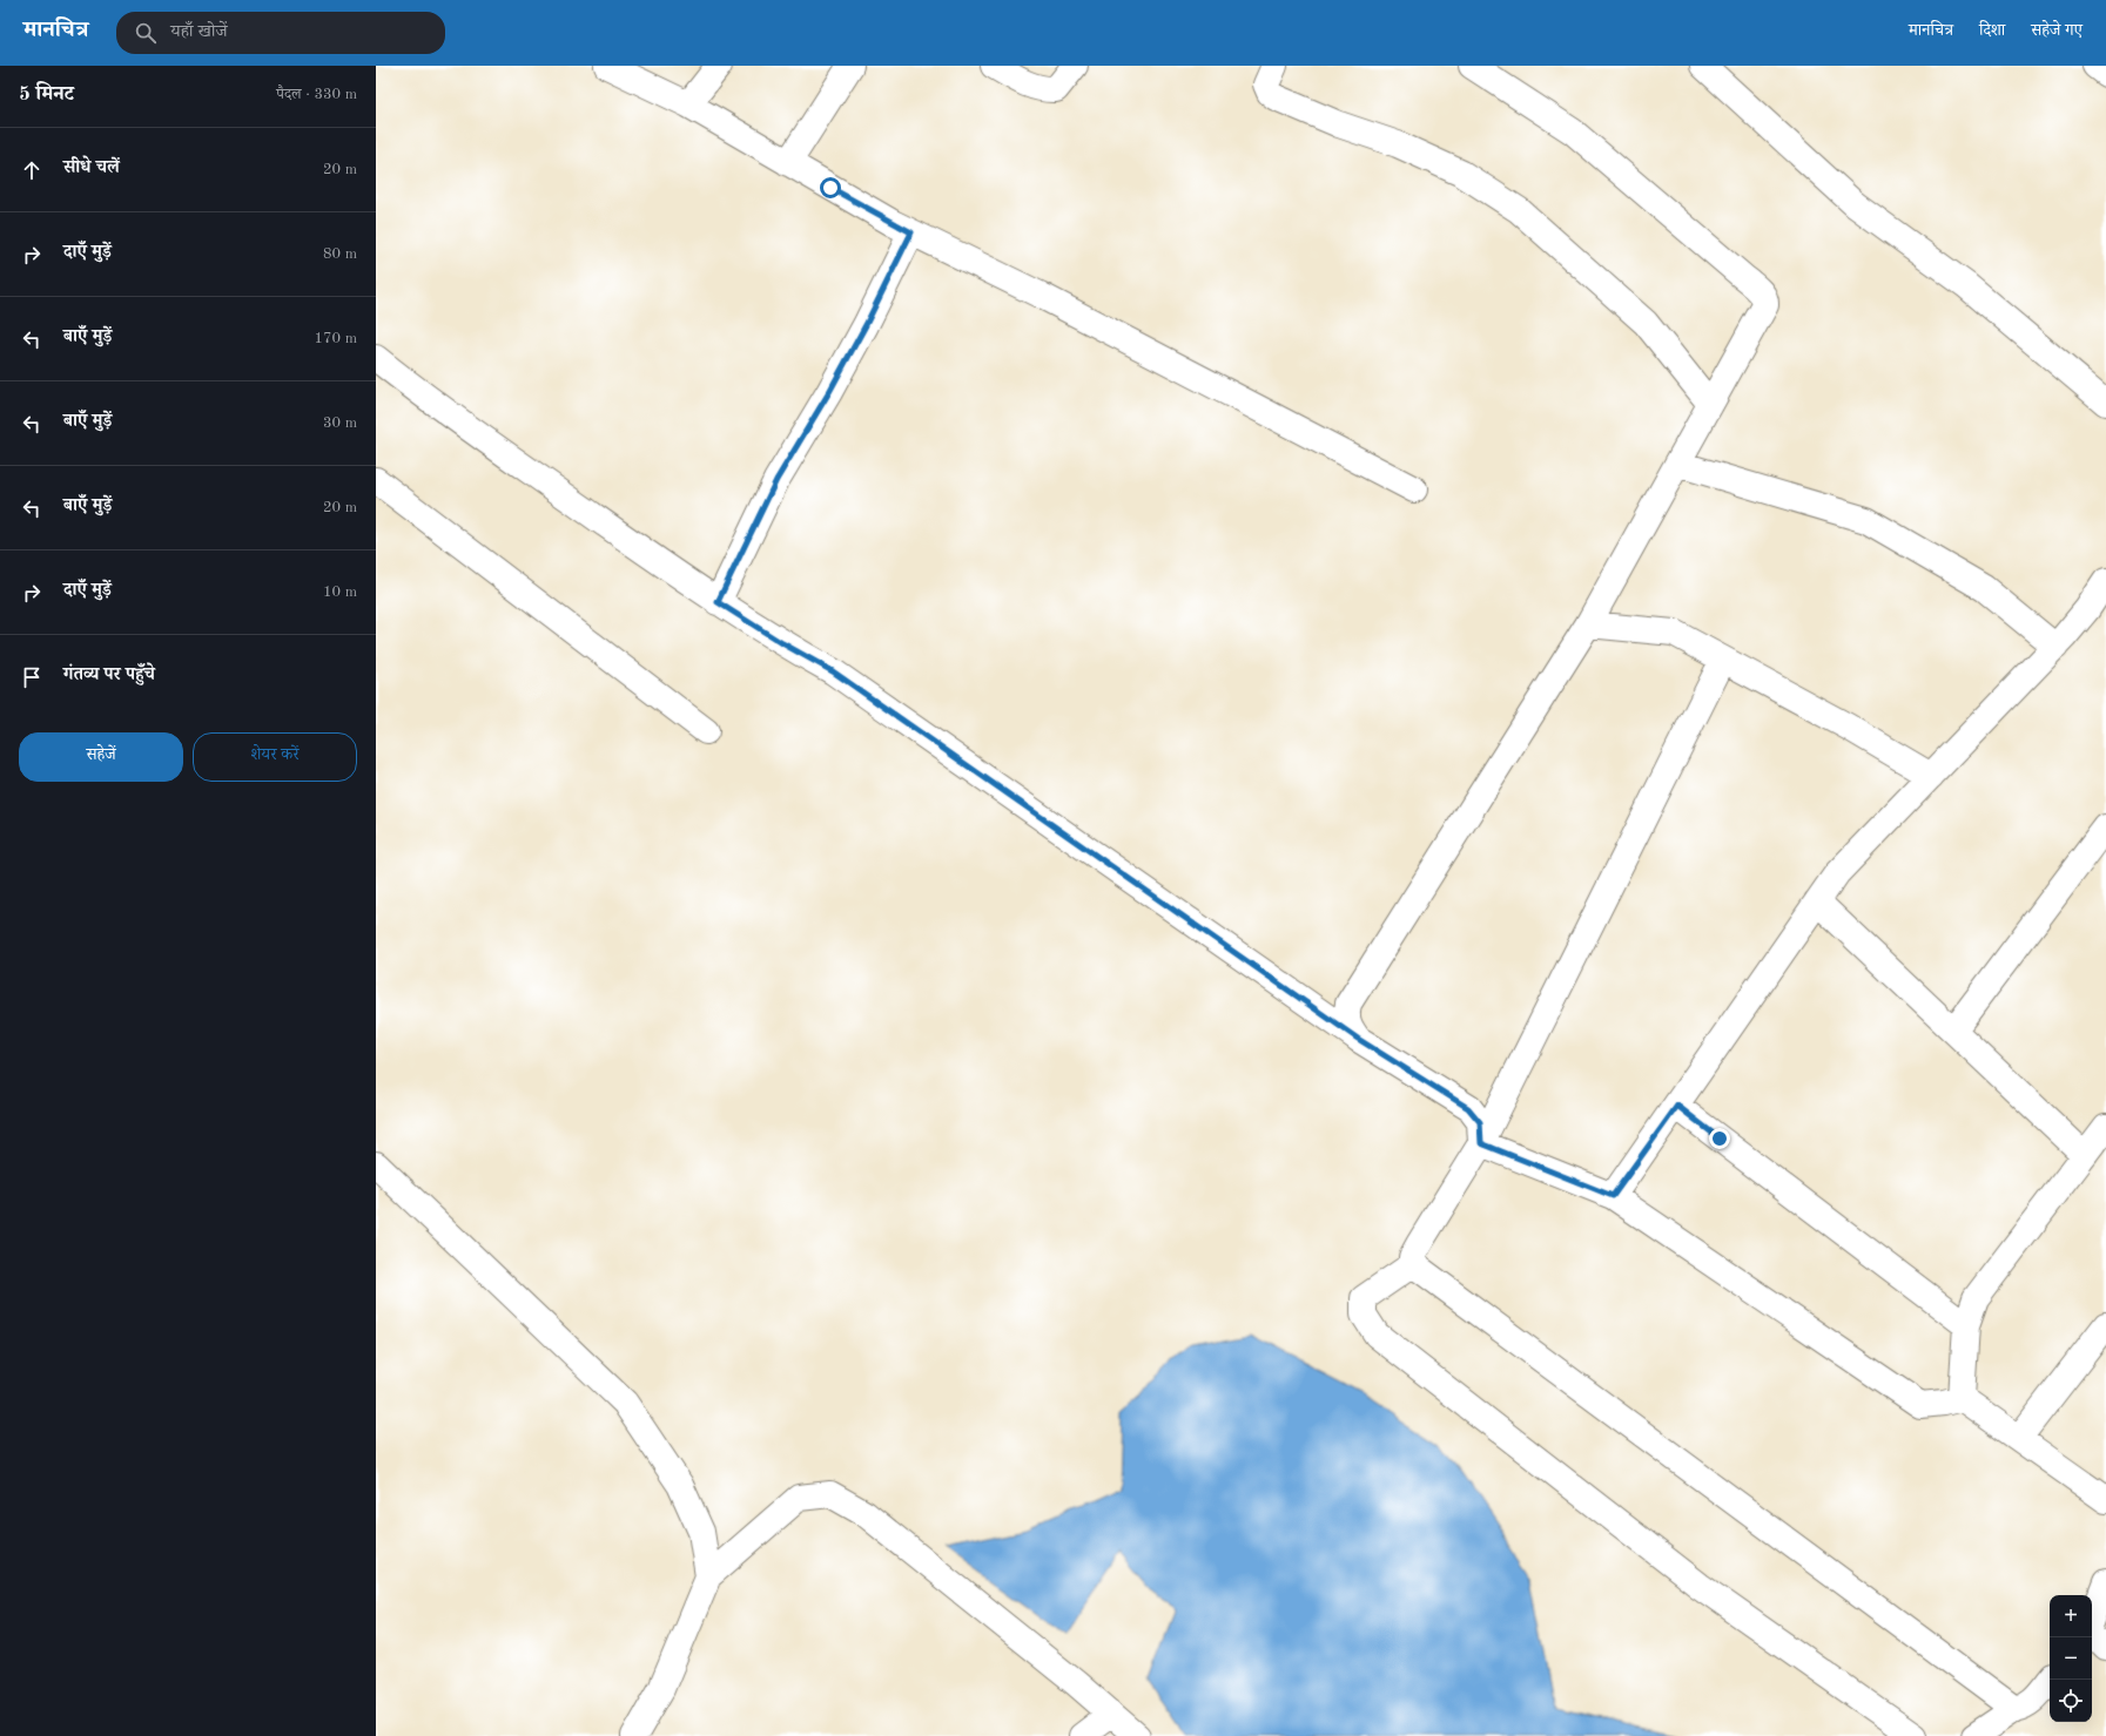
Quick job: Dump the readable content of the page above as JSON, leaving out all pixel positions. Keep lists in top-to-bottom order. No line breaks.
{"page":{"header":"मानचित्र","search":"यहाँ खोजें","nav":["मानचित्र","दिशा","सहेजे गए"],"heading":["5 मिनट","पैदल · 330 m"],"list":[["सीधे चलें","20 m"],["दाएँ मुड़ें","80 m"],["बाएँ मुड़ें","170 m"],["बाएँ मुड़ें","30 m"],["बाएँ मुड़ें","20 m"],["दाएँ मुड़ें","10 m"],"गंतव्य पर पहुँचे"],"buttons":["सहेजें","शेयर करें"],"map_buttons":["+","−"]}}
